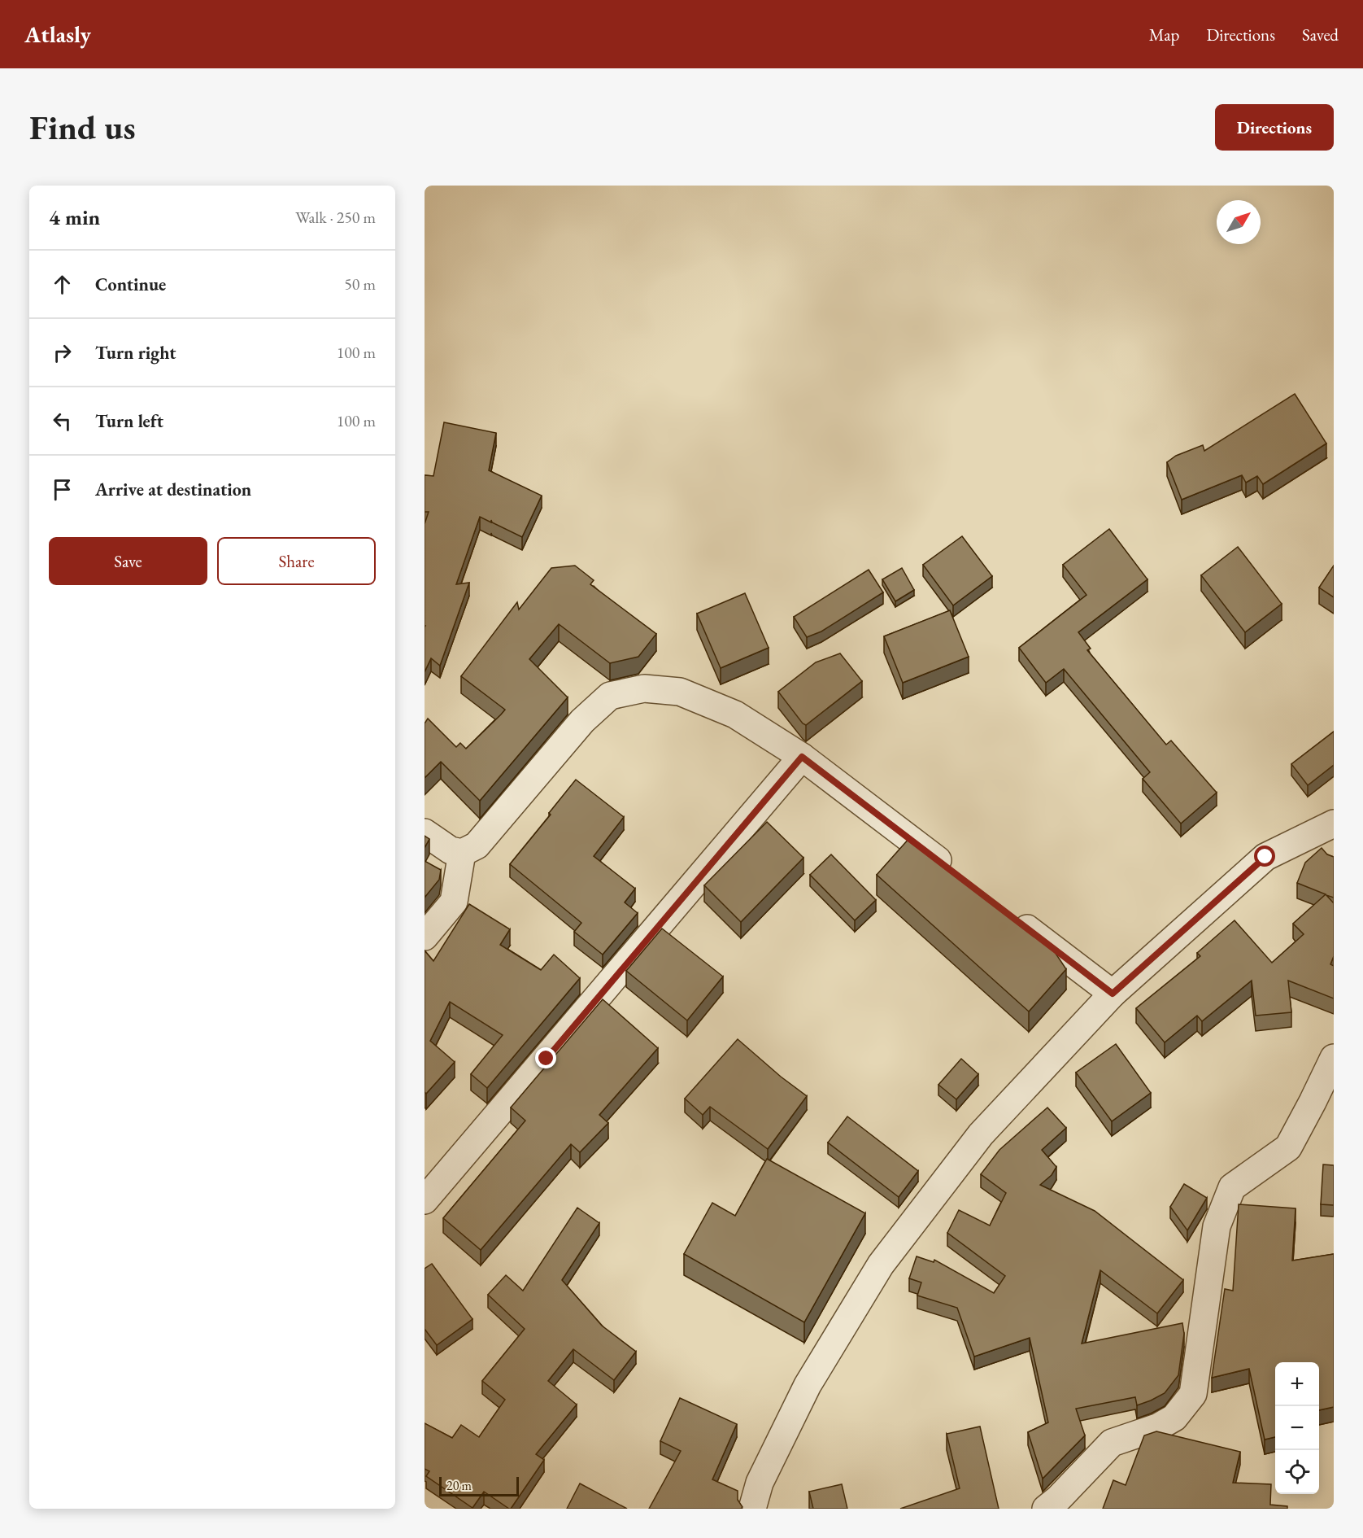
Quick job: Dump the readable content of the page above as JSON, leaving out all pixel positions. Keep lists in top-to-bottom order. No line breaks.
{"scale_bar":"20 m","north":"top right","page":{"header":"Atlasly","nav":["Map","Directions","Saved"],"buttons":["Directions",["Save","Share"]],"title":"Find us","heading":["4 min","Walk · 250 m"],"list":[["Continue","50 m"],["Turn right","100 m"],["Turn left","100 m"],"Arrive at destination"],"map_buttons":["+","−"],"scale":"20 m"}}
